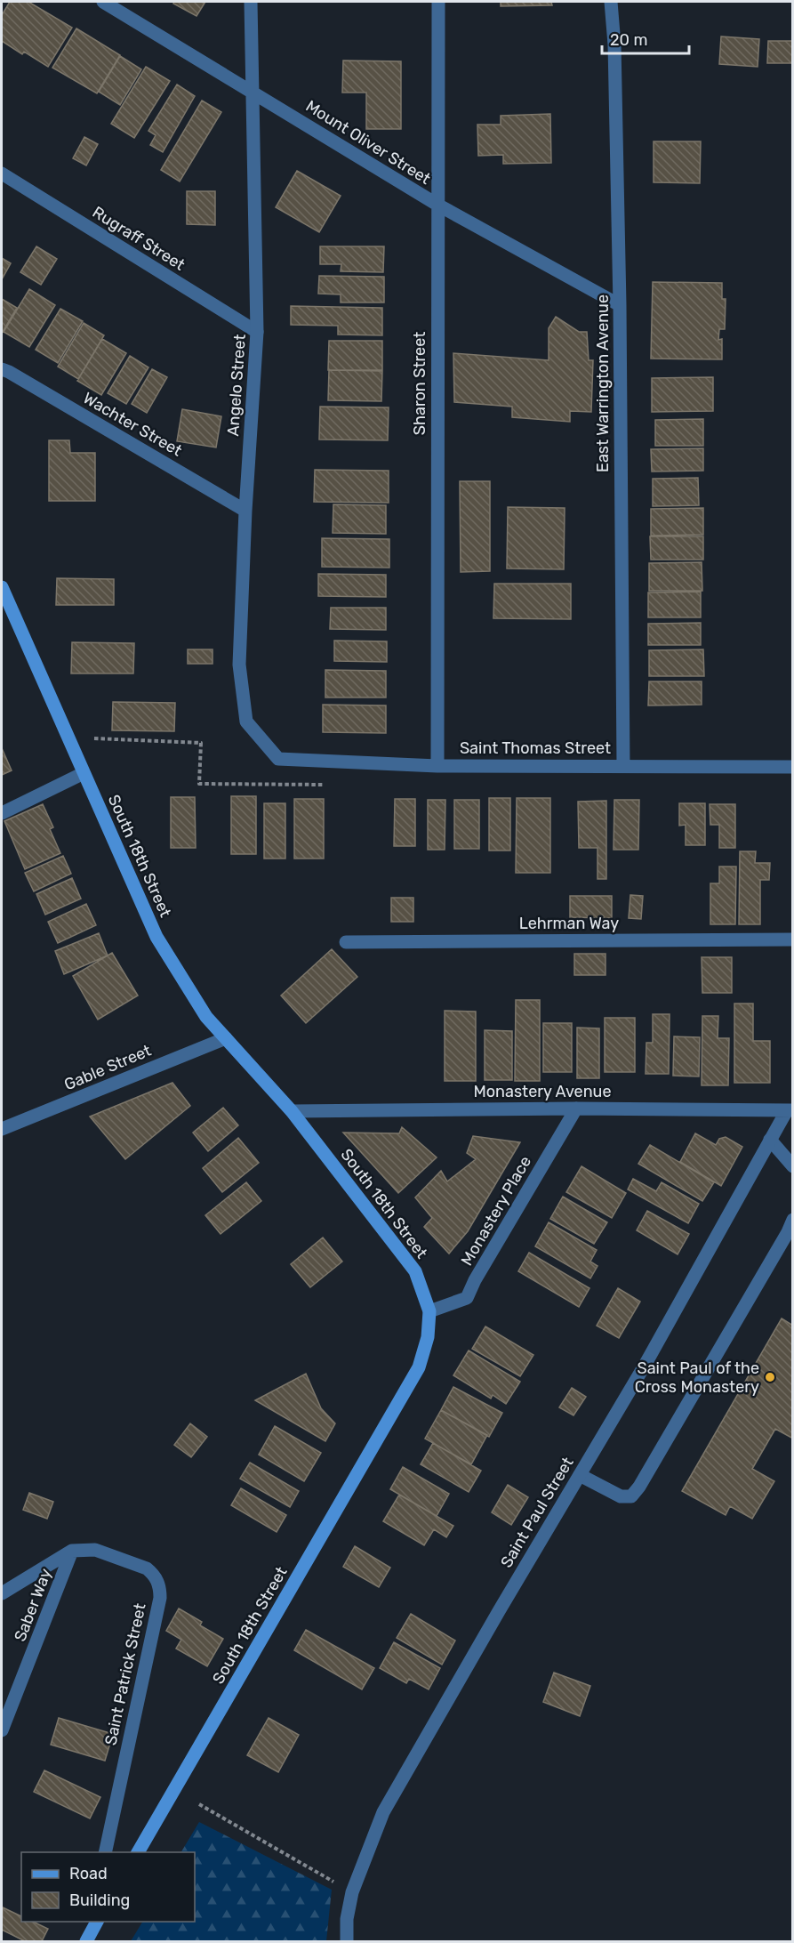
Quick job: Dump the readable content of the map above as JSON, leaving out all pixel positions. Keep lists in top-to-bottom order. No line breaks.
{"streets":{"main road":["South 18th Street"],"street":["Mount Oliver Street","Rugraff Street","Sharon Street","East Warrington Avenue","Angelo Street","Wachter Street","Saint Thomas Street","Lehrman Way","Gable Street","Monastery Avenue","Monastery Place","Saint Paul Street","Saber Way","Saint Patrick Street"]},"crossings":[["Mount Oliver Street","Sharon Street"],["Mount Oliver Street","East Warrington Avenue"],["Mount Oliver Street","Angelo Street"],["Rugraff Street","Angelo Street"],["Sharon Street","Saint Thomas Street"],["East Warrington Avenue","Saint Thomas Street"],["Angelo Street","Wachter Street"],["Angelo Street","Saint Thomas Street"],["South 18th Street","Gable Street"],["South 18th Street","Monastery Avenue"],["South 18th Street","Monastery Place"],["Monastery Avenue","Monastery Place"],["Monastery Avenue","Saint Paul Street"],["Saber Way","Saint Patrick Street"]],"places":["Saint Paul of the Cross Monastery"],"legend":["Road","Building"],"scale_bar":"20 m"}
